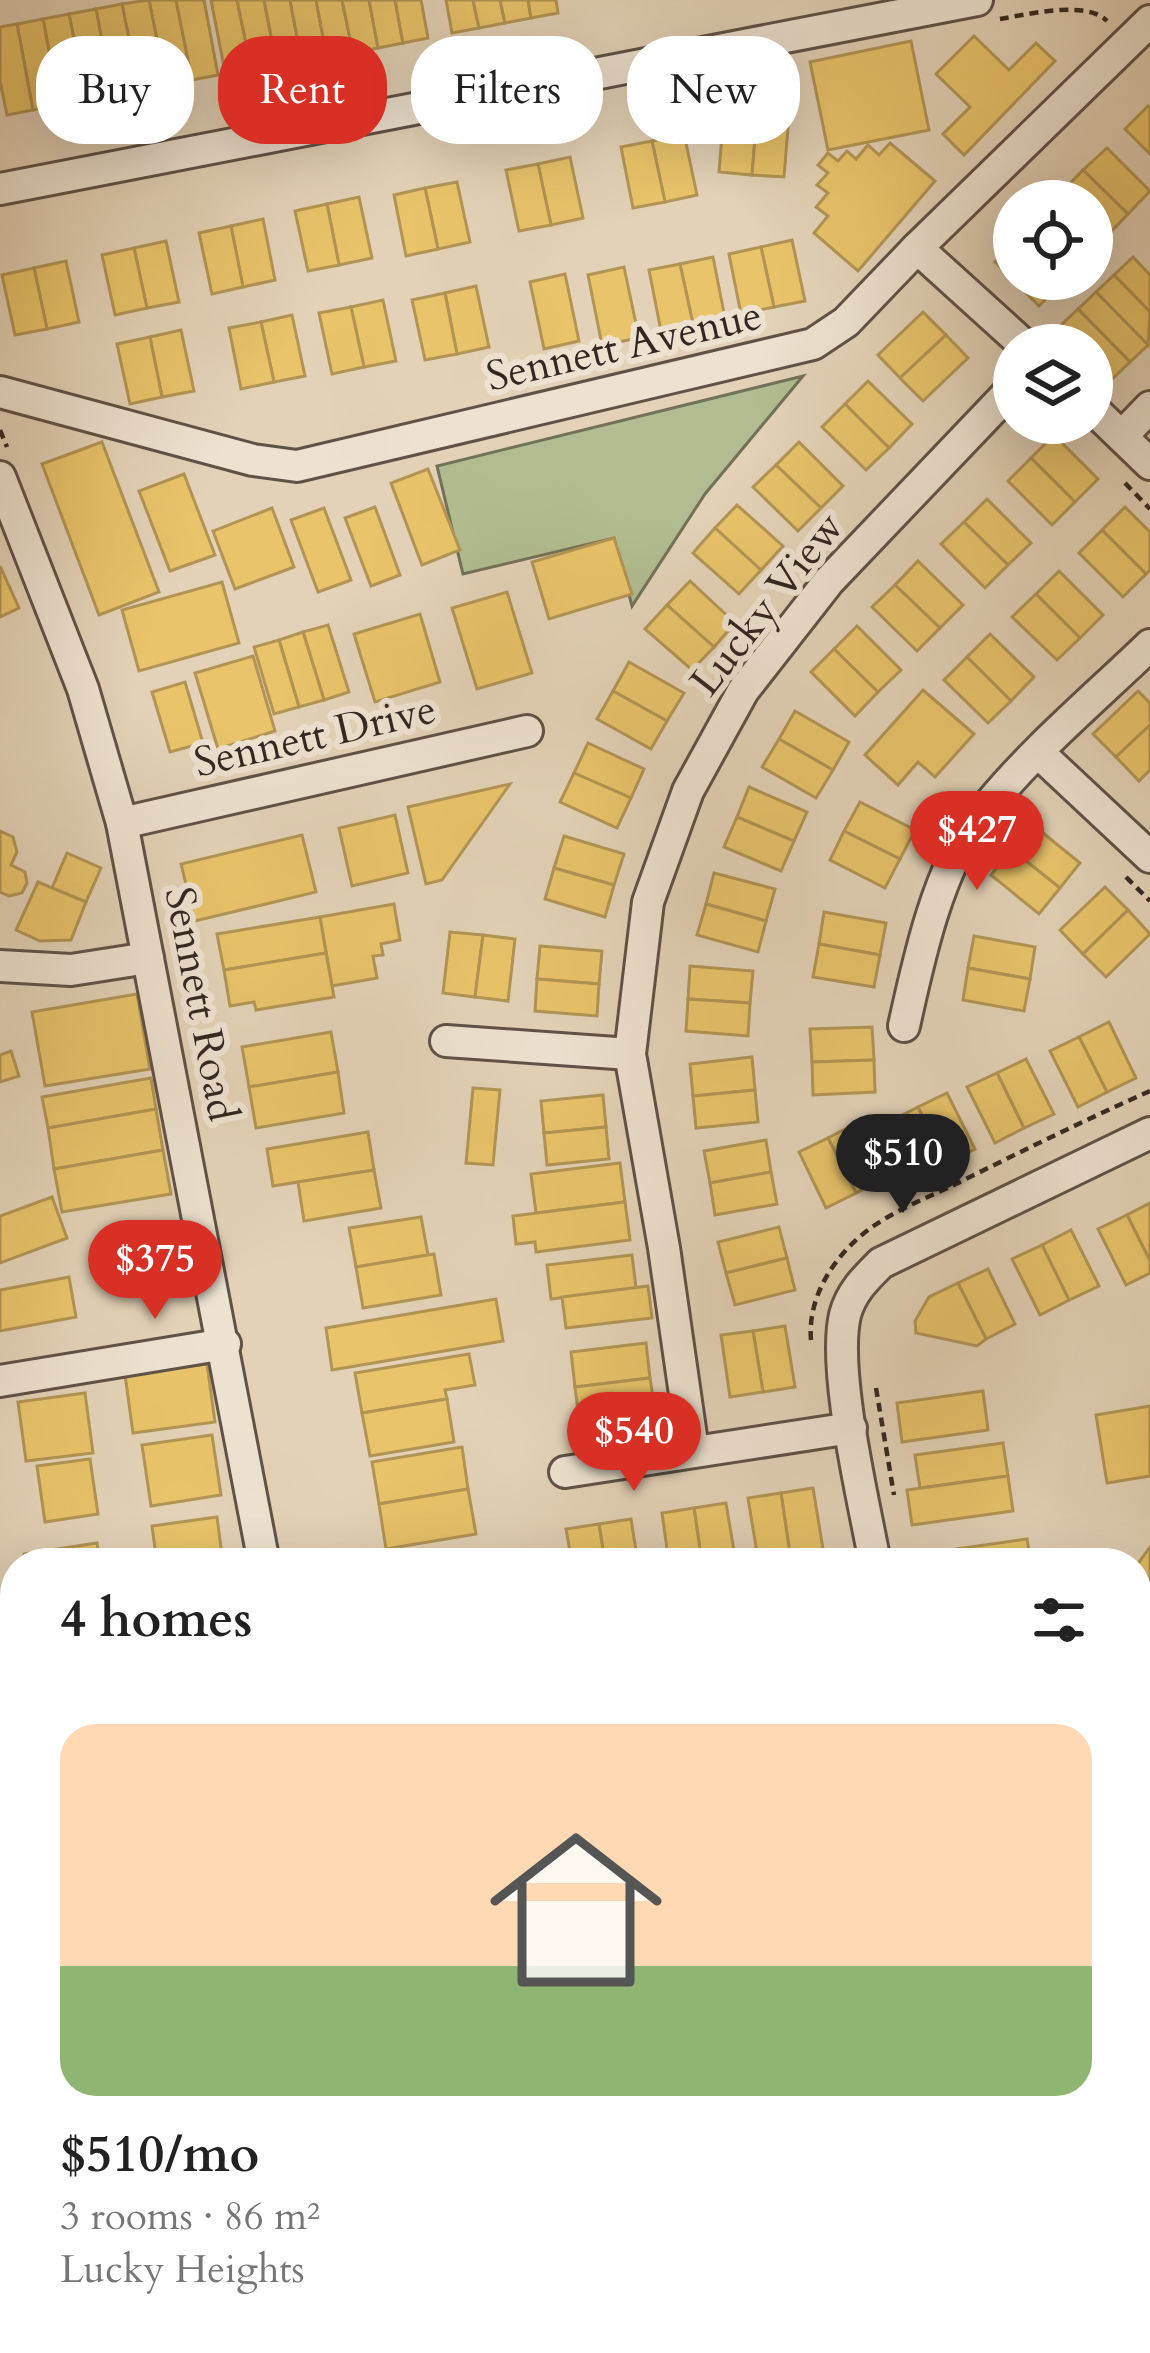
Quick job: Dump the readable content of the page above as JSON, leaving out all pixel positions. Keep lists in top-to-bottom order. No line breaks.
{"streets":{"street":["Sennett Avenue","Lucky View","Sennett Drive","Sennett Road"]},"crossings":[["Sennett Drive","Sennett Road"]],"page":{"chip":["Buy","Rent","Filters","New"],"price":["$427","$510","$375","$540"],"heading":"4 homes","list":[{"name":"$510/mo","note":"3 rooms · 86 m² · Lucky Heights"}]}}
